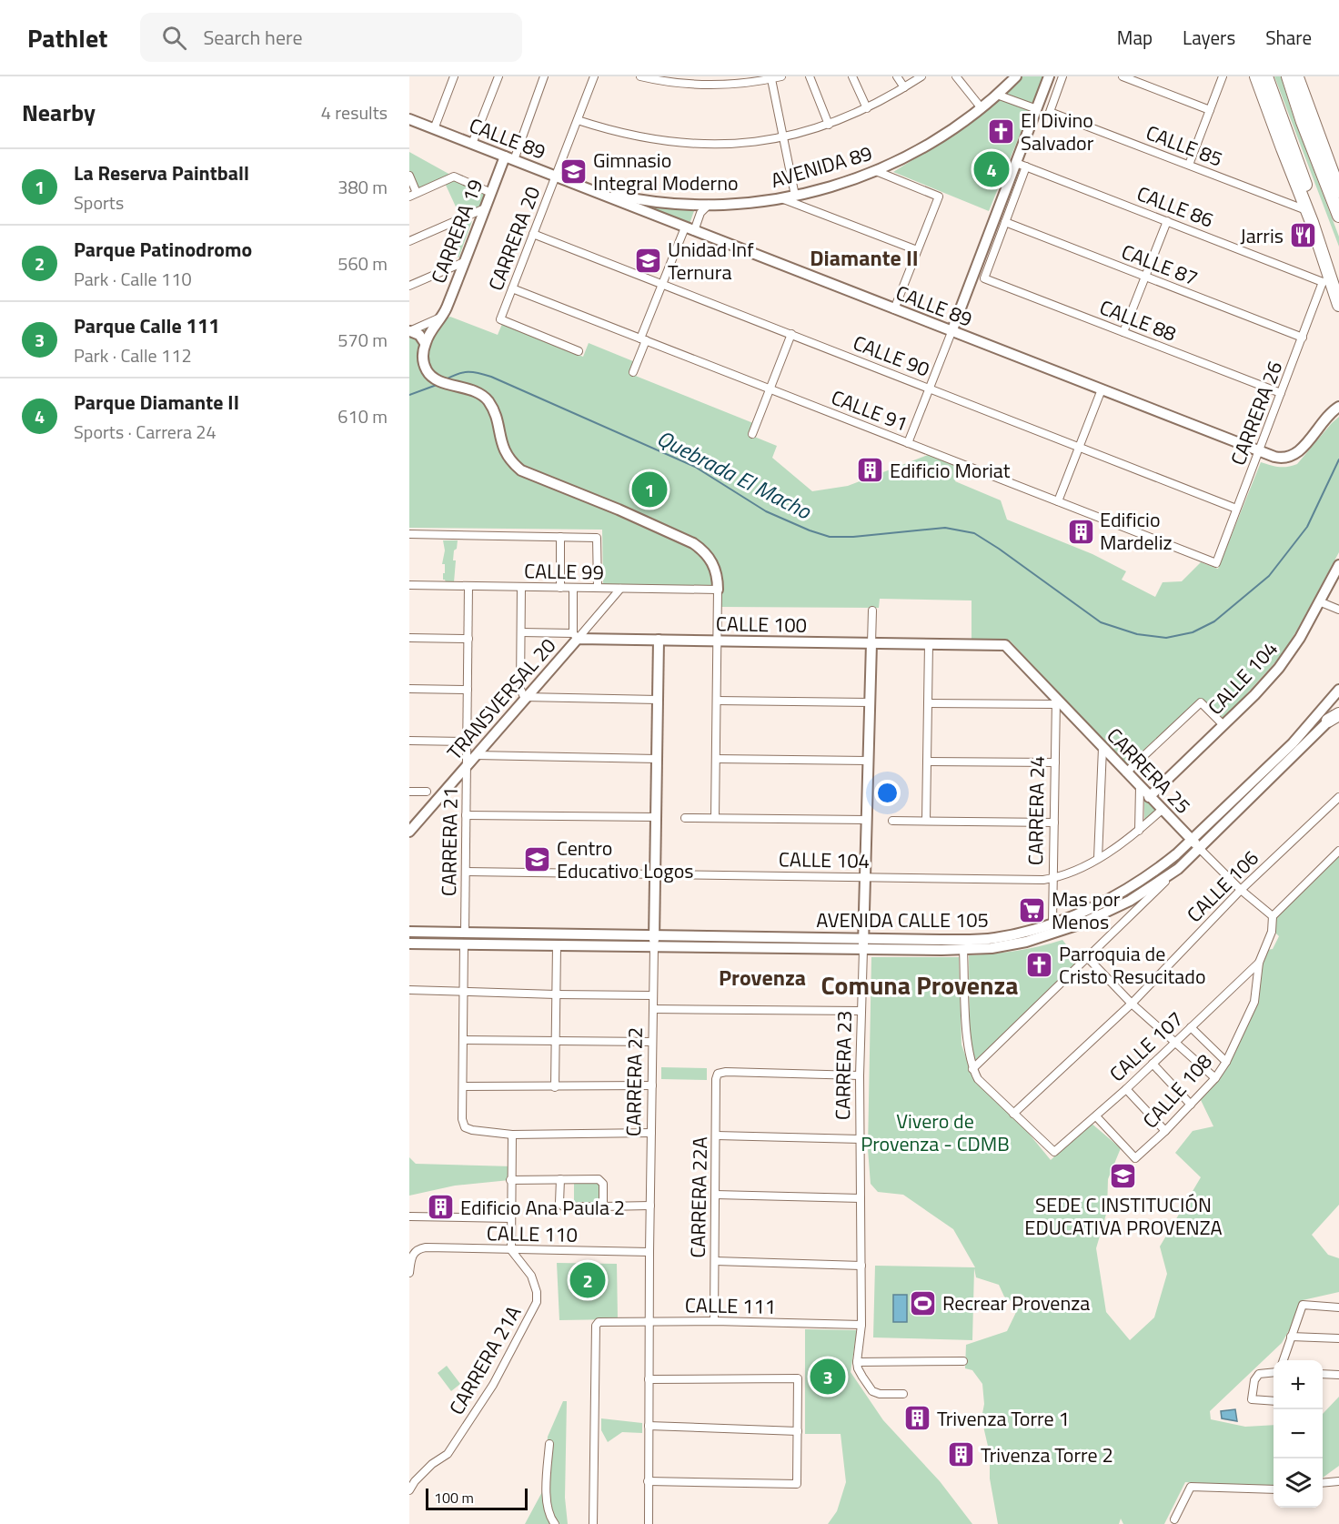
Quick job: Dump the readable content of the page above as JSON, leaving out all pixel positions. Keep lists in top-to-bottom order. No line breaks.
{"streets":{"street":["CALLE 89","CALLE 85","AVENIDA 89","CALLE 86","CARRERA 19","CARRERA 20","CALLE 87","CALLE 88","CALLE 90","CALLE 91","CARRERA 26","CALLE 99","CALLE 100","CALLE 104","TRANSVERSAL 20","CARRERA 25","CARRERA 24","CARRERA 21","CALLE 106","AVENIDA CALLE 105","CALLE 107","CARRERA 23","CARRERA 22","CALLE 108","CARRERA 22A","CALLE 110","CALLE 111","CARRERA 21A"]},"crossings":[["CALLE 89","AVENIDA 89"],["CALLE 89","CARRERA 19"],["CALLE 89","CARRERA 20"],["CALLE 89","CARRERA 26"],["CALLE 86","CARRERA 26"],["CARRERA 20","CALLE 90"],["CARRERA 20","CALLE 91"],["CALLE 87","CALLE 88"],["CALLE 87","CARRERA 26"],["CALLE 88","CARRERA 26"],["CALLE 90","CARRERA 26"],["CALLE 91","CARRERA 26"],["CALLE 99","TRANSVERSAL 20"],["CALLE 99","CARRERA 21"],["CALLE 100","TRANSVERSAL 20"],["CALLE 100","CARRERA 25"],["CALLE 100","CARRERA 23"],["CALLE 100","CARRERA 22"],["CALLE 104","CARRERA 25"],["CALLE 104","CARRERA 24"],["CALLE 104","CARRERA 21"],["CALLE 104","CARRERA 23"],["CALLE 104","CARRERA 22"],["TRANSVERSAL 20","CARRERA 21"],["CARRERA 25","CARRERA 24"],["CARRERA 25","CALLE 106"],["CARRERA 25","AVENIDA CALLE 105"],["CARRERA 25","CALLE 108"],["CARRERA 24","AVENIDA CALLE 105"],["CARRERA 21","AVENIDA CALLE 105"],["CALLE 106","CALLE 107"],["AVENIDA CALLE 105","CARRERA 23"],["AVENIDA CALLE 105","CARRERA 22"],["CALLE 107","CALLE 108"],["CARRERA 23","CARRERA 22A"],["CARRERA 23","CALLE 111"],["CARRERA 22","CALLE 110"],["CARRERA 22","CALLE 111"],["CARRERA 22A","CALLE 111"],["CALLE 110","CARRERA 21A"]],"districts":["Diamante II","Provenza","Comuna Provenza"],"water":["Quebrada El Macho"],"parks":["Vivero de Provenza - CDMB"],"places":{"church":["El Divino Salvador","Parroquia de Cristo Resucitado"],"school or university":["Gimnasio Integral Moderno","Unidad Inf Ternura","Centro Educativo Logos","SEDE C INSTITUCIÓN EDUCATIVA PROVENZA"],"restaurant":["Jarris"],"building":["Edificio Moriat","Edificio Mardeliz","Edificio Ana Paula 2","Trivenza Torre 1","Trivenza Torre 2"],"supermarket":["Mas por Menos"],"sports":["Recrear Provenza"]},"scale_bar":"100 m","page":{"header":"Pathlet","search":"Search here","nav":["Map","Layers","Share"],"heading":["Nearby","4 results"],"list":[{"mark":"1","name":"La Reserva Paintball","note":"Sports","value":"380 m"},{"mark":"2","name":"Parque Patinodromo","note":"Park · Calle 110","value":"560 m"},{"mark":"3","name":"Parque Calle 111","note":"Park · Calle 112","value":"570 m"},{"mark":"4","name":"Parque Diamante II","note":"Sports · Carrera 24","value":"610 m"}],"pins":["4","1","2","3"],"map_buttons":["+","−"],"scale":"100 m"}}
